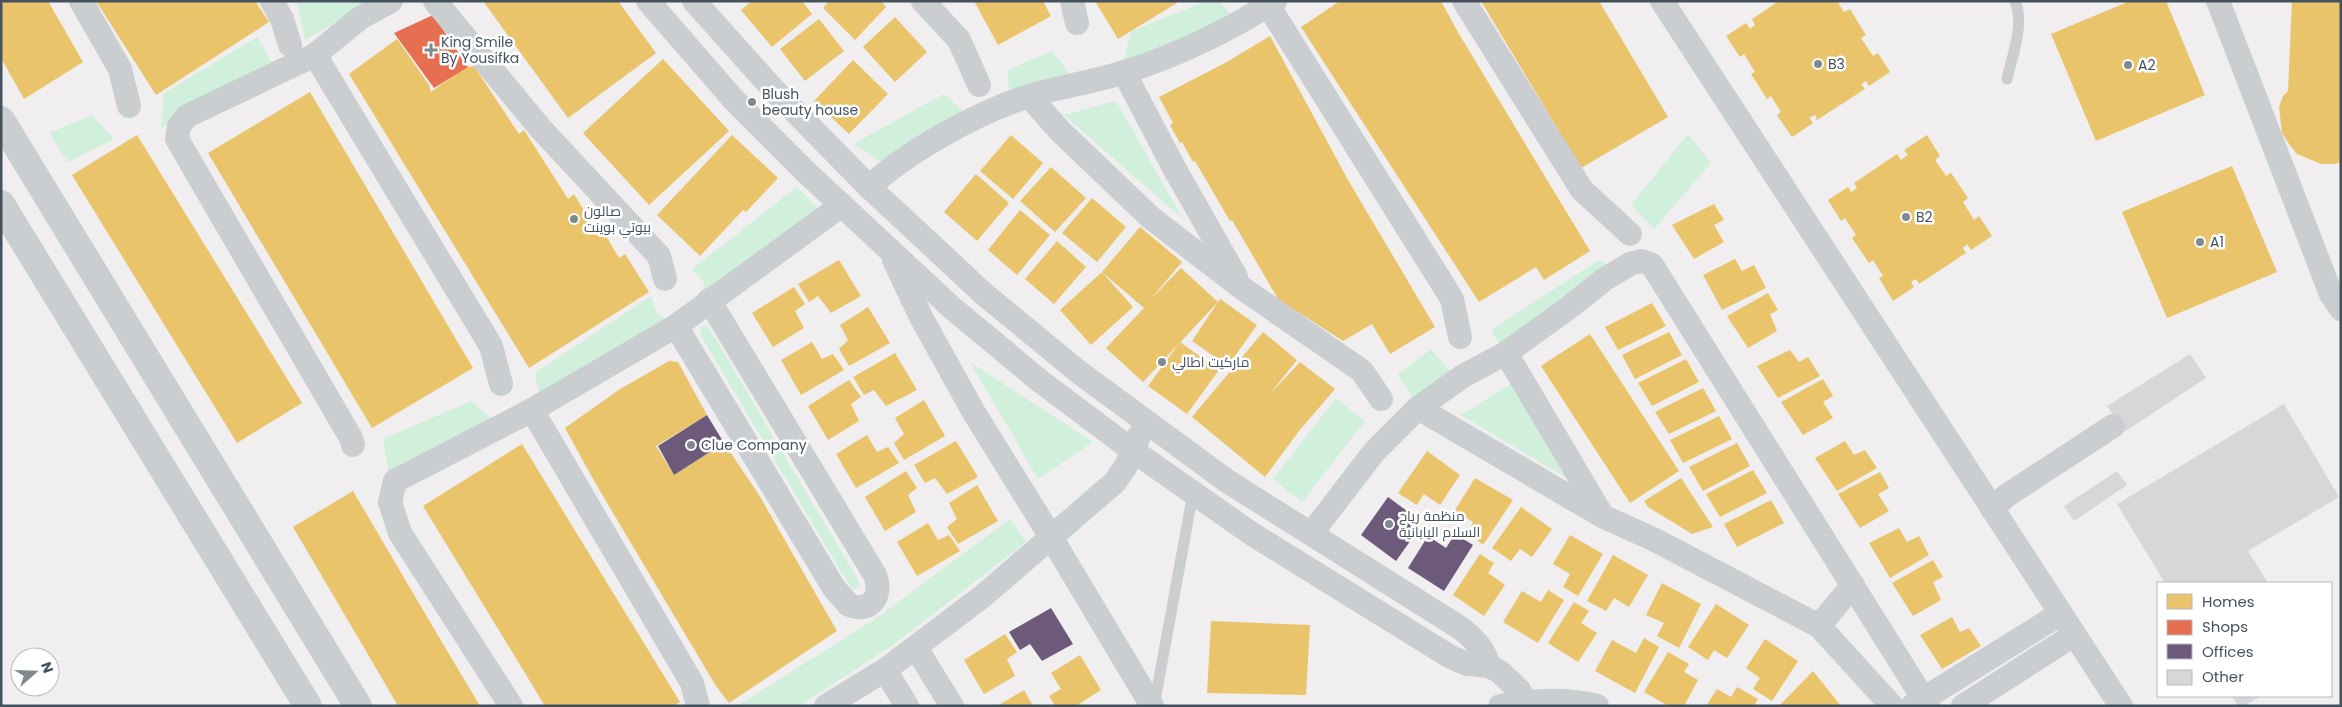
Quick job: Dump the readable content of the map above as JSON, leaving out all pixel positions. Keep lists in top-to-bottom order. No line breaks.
{"places":{"health":["King Smile By Yousifka"],"other":["B3","A2","Blush beauty house","B2","صالون بيوتي بوينت","A1","ماركيت اطالي","Clue Company","منظمة رياح السلام اليابانية"]},"legend":["Homes","Shops","Offices","Other"],"north":"right"}
